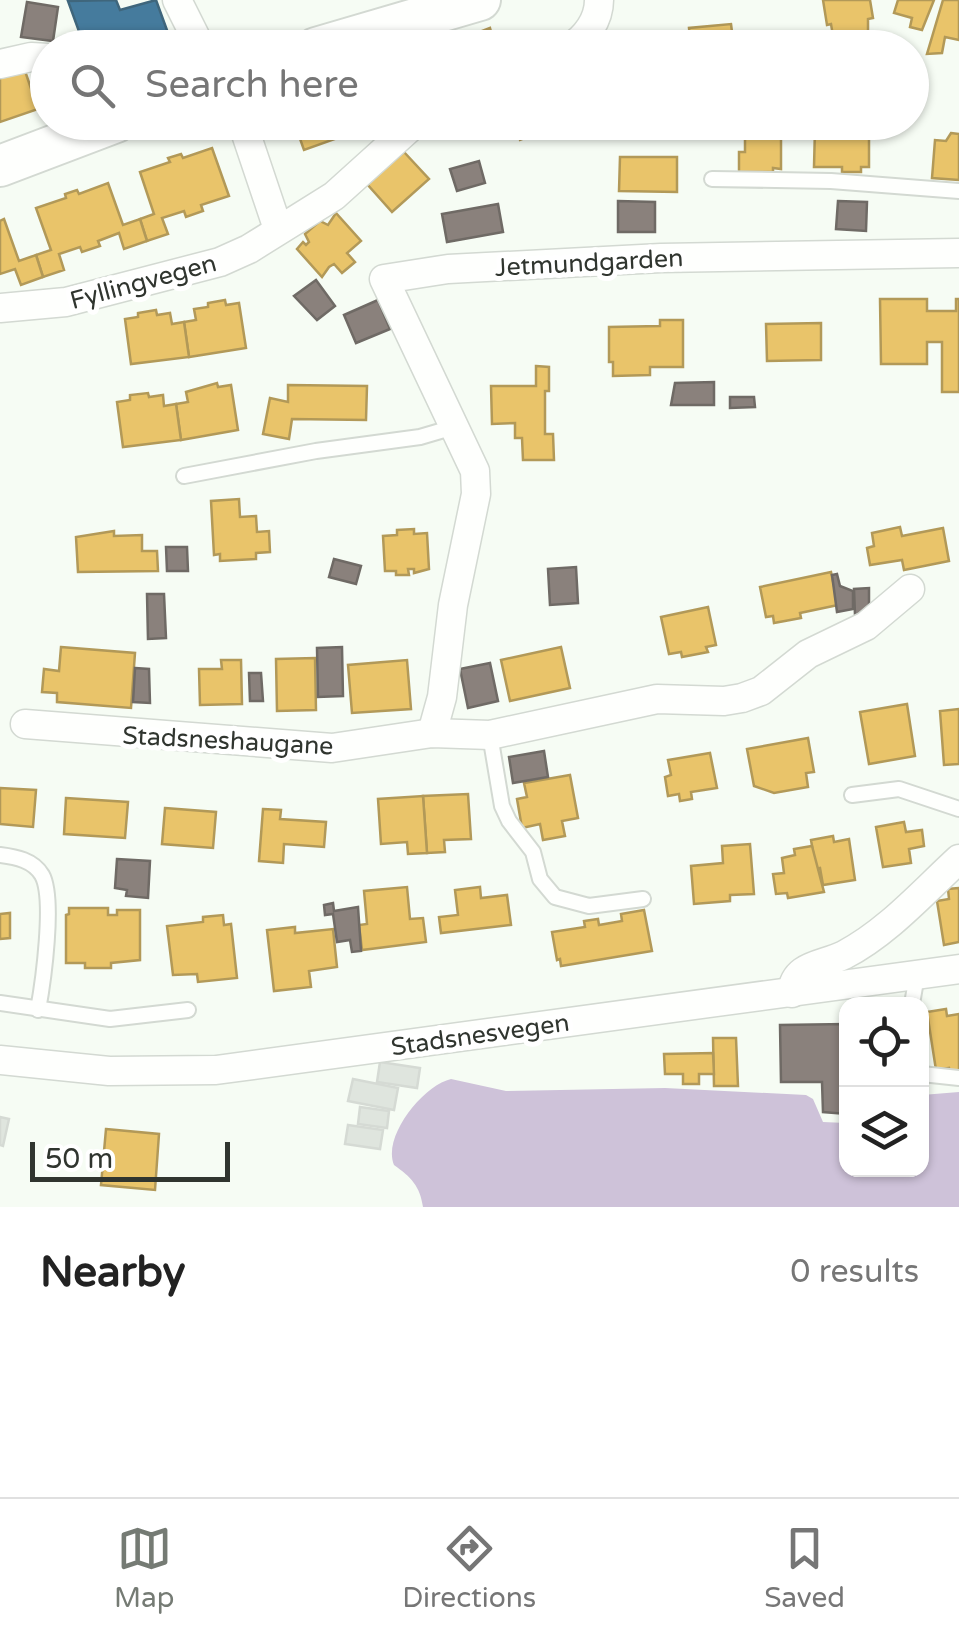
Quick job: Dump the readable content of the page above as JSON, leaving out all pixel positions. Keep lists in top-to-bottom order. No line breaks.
{"streets":{"street":["Jetmundgarden","Fyllingvegen","Stadsneshaugane","Stadsnesvegen"]},"crossings":[["Jetmundgarden","Stadsneshaugane"]],"scale_bar":"50 m","page":{"search":"Search here","scale":"50 m","heading":["Nearby","0 results"],"nav":["Map","Directions","Saved"]}}
